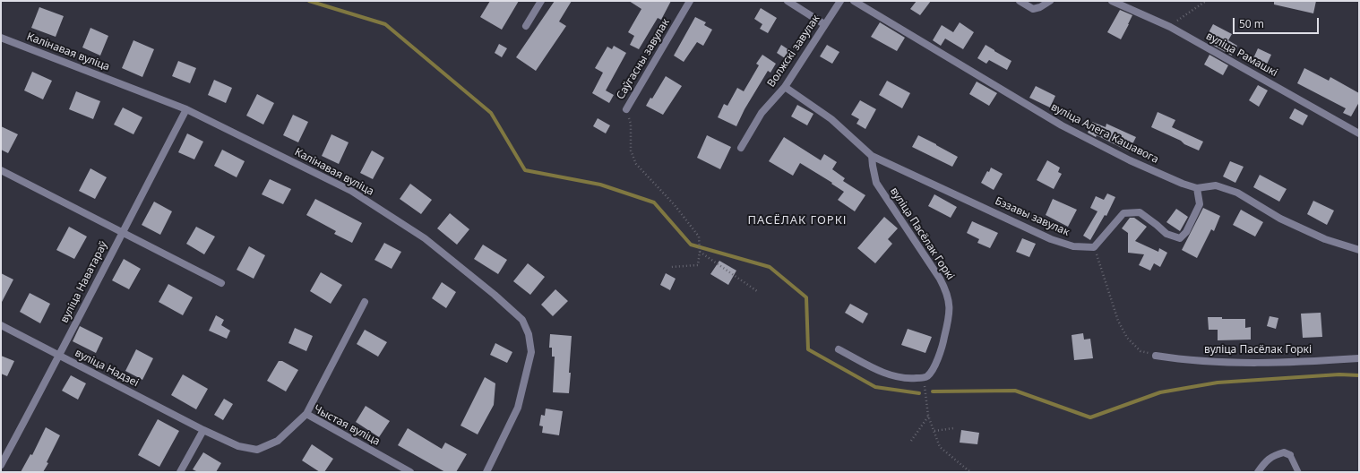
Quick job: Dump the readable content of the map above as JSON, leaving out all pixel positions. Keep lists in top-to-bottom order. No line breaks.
{"streets":{"street":["Волжскі завулак","Калінавая вуліца","вуліца Рамашкі","Саўгасны завулак","вуліца Алега Кашавога","Бэзавы завулак","вуліца Пасёлак Горкі","вуліца Наватараў","вуліца Надзеі","Чыстая вуліца"]},"crossings":[["Калінавая вуліца","вуліца Наватараў"],["вуліца Алега Кашавога","Бэзавы завулак"],["Бэзавы завулак","вуліца Пасёлак Горкі"],["вуліца Наватараў","вуліца Надзеі"],["вуліца Надзеі","Чыстая вуліца"]],"districts":["ПАСЁЛАК ГОРКІ"],"scale_bar":"50 m"}
